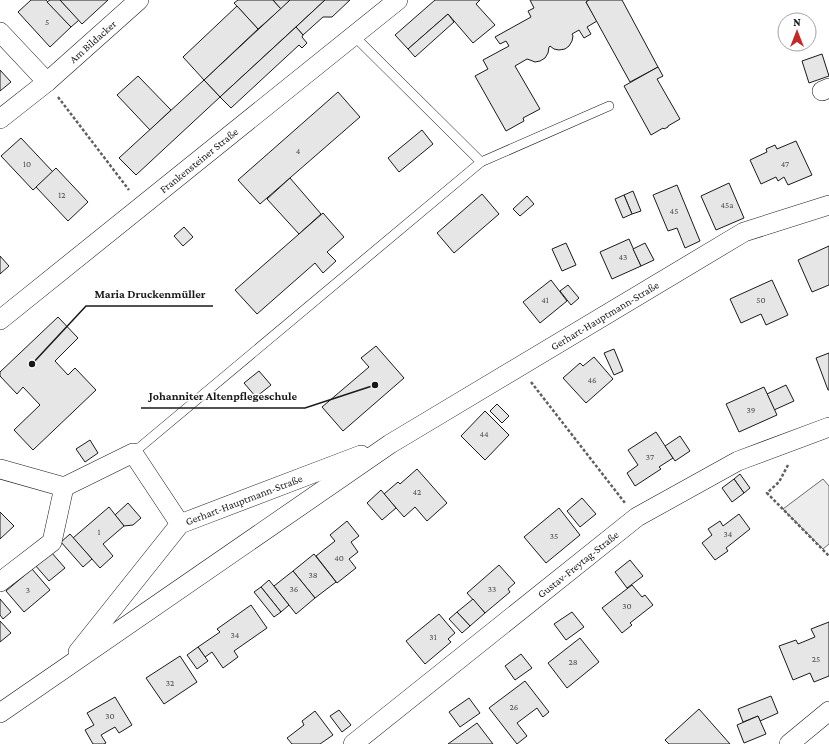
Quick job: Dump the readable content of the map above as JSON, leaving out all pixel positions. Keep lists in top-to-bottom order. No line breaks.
{"streets":{"street":["Am Bildacker","Frankensteiner Straße","Gerhart-Hauptmann-Straße","Gustav-Freytag-Straße"]},"places":["Maria Druckenmüller","Johanniter Altenpflegeschule"],"house_numbers":["5","4","10","47","12","45a","45","43","41","50","46","39","44","37","42","1","34","35","40","38","36","33","3","30","34","31","25","28","32","26","30"],"north":"top"}
